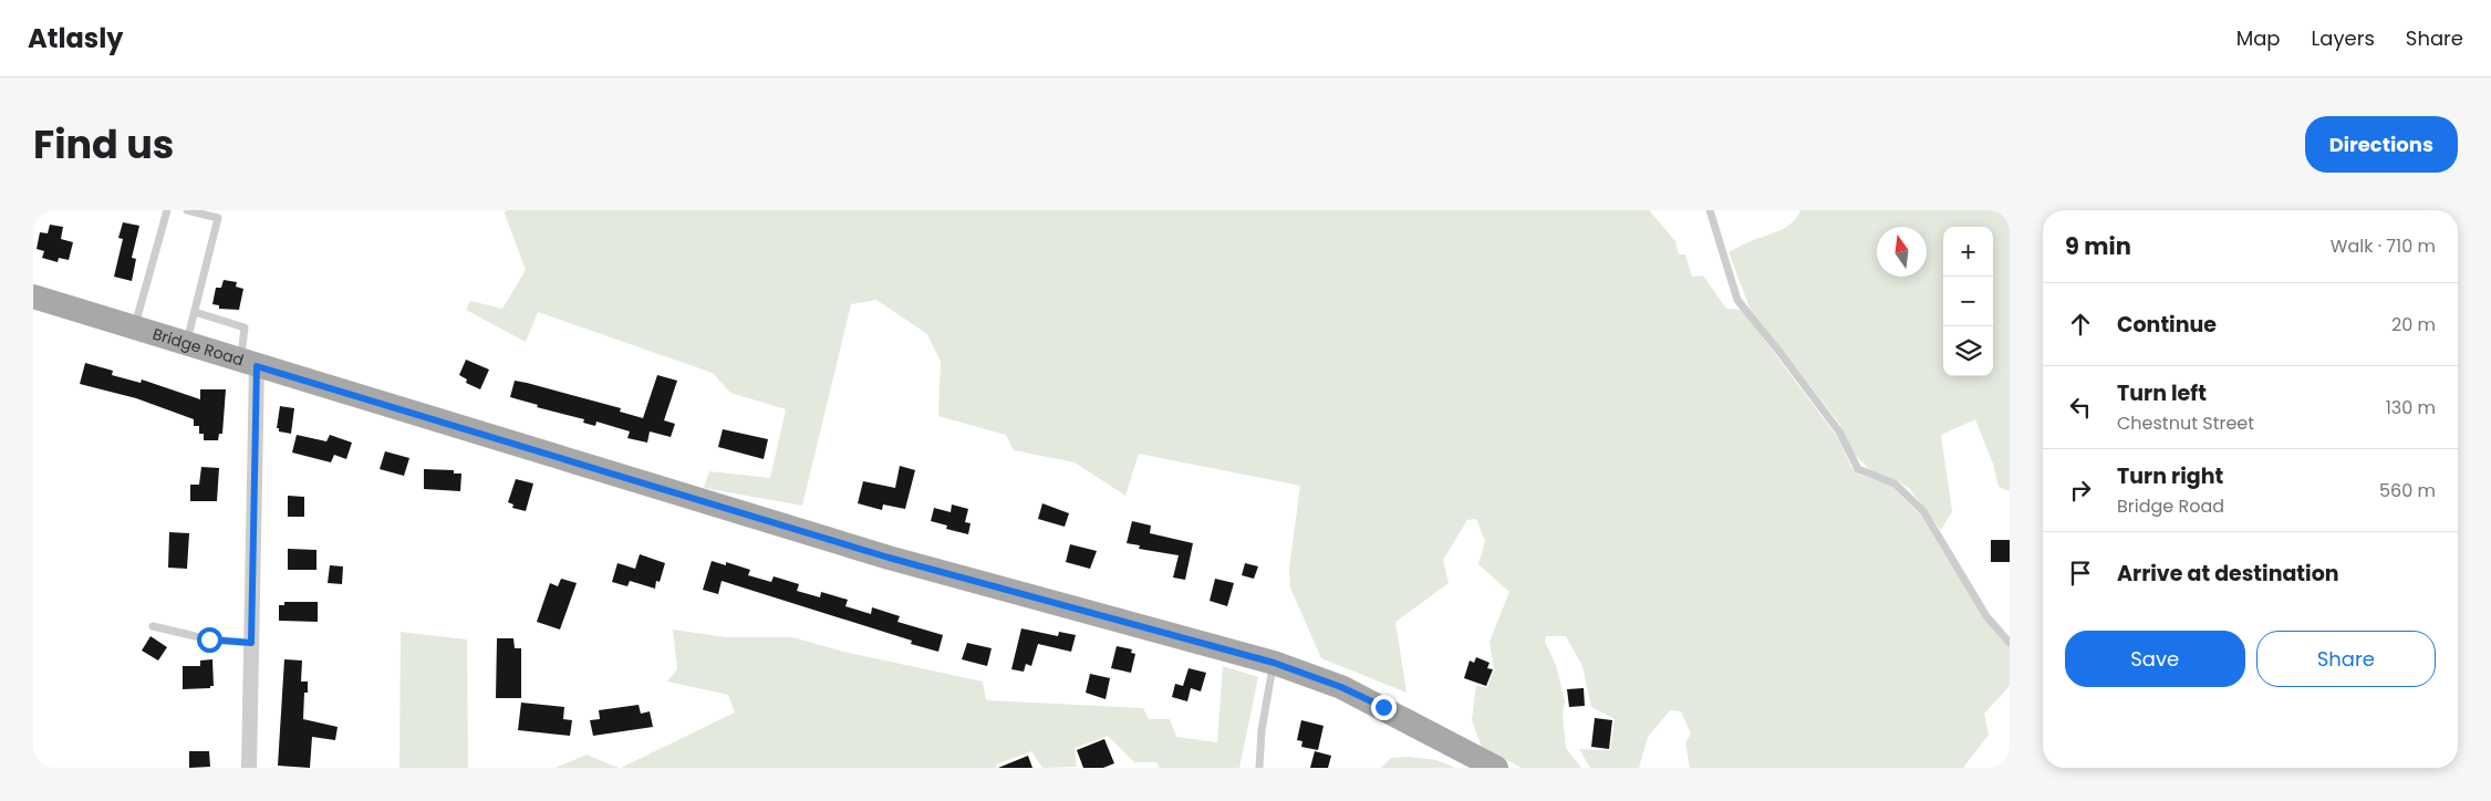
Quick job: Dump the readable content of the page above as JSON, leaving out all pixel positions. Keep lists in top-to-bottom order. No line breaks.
{"streets":{"main road":["Bridge Road"]},"north":"top","page":{"header":"Atlasly","nav":["Map","Layers","Share"],"title":"Find us","buttons":["Directions",["Save","Share"]],"heading":["9 min","Walk · 710 m"],"map_buttons":["+","−"],"list":[["Continue","20 m"],["Turn left","Chestnut Street","130 m"],["Turn right","Bridge Road","560 m"],"Arrive at destination"]}}
